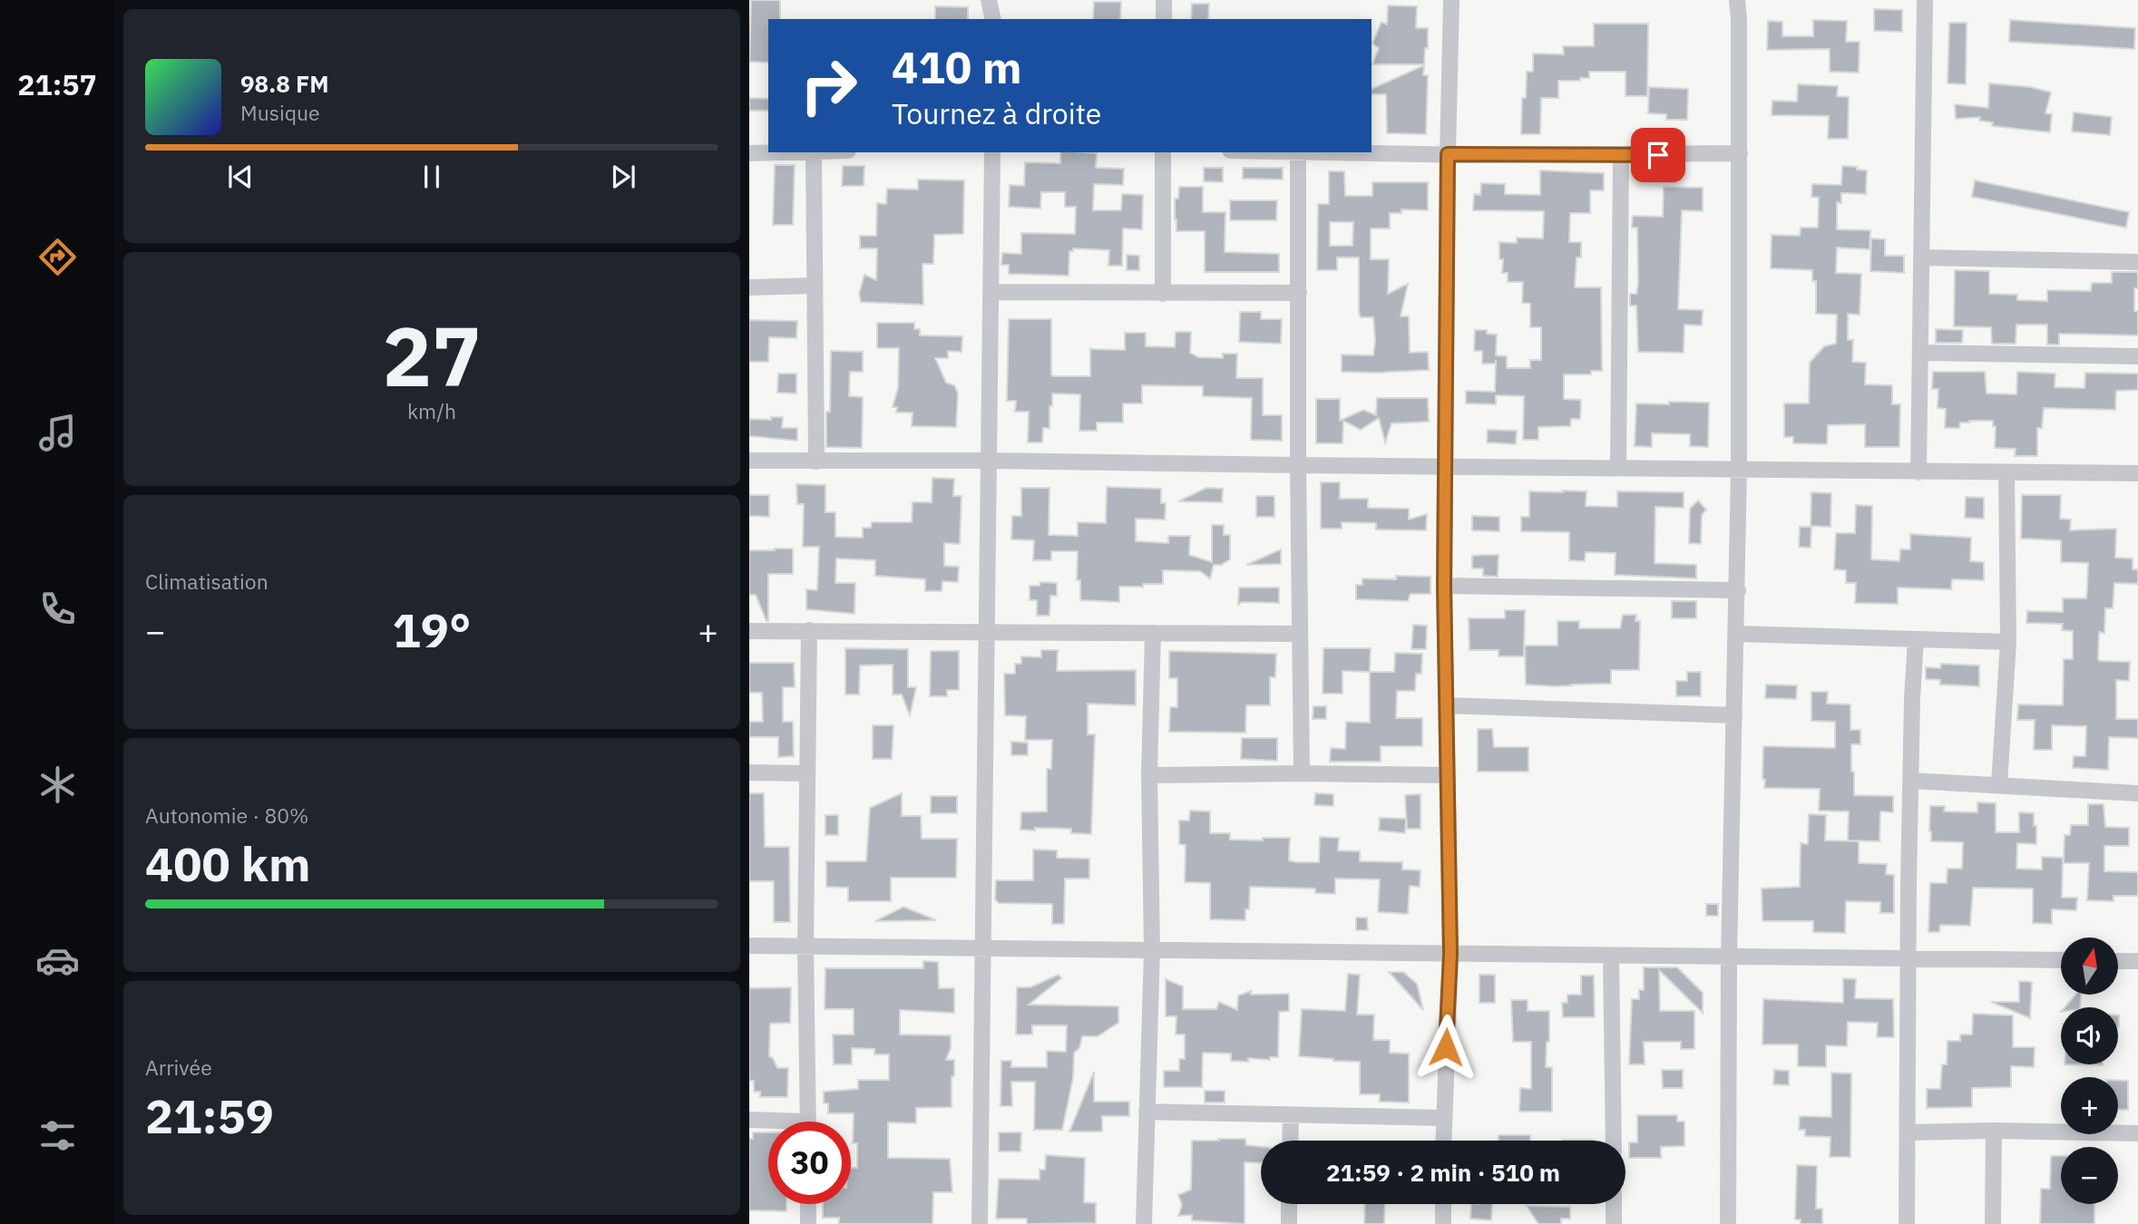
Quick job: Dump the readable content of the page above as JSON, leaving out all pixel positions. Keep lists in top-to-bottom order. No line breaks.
{"north":"top","page":{"tabs":"21:57","turn":["410 m","Tournez à droite"],"song":["98.8 FM","Musique"],"tile":[["27","km/h"],"Climatisation",["Autonomie · 80%","400 km"],["Arrivée","21:59"]],"heat":["−","19°","+"],"map_buttons":["+","−"],"limit":"30","trip":"21:59 · 2 min · 510 m"}}
